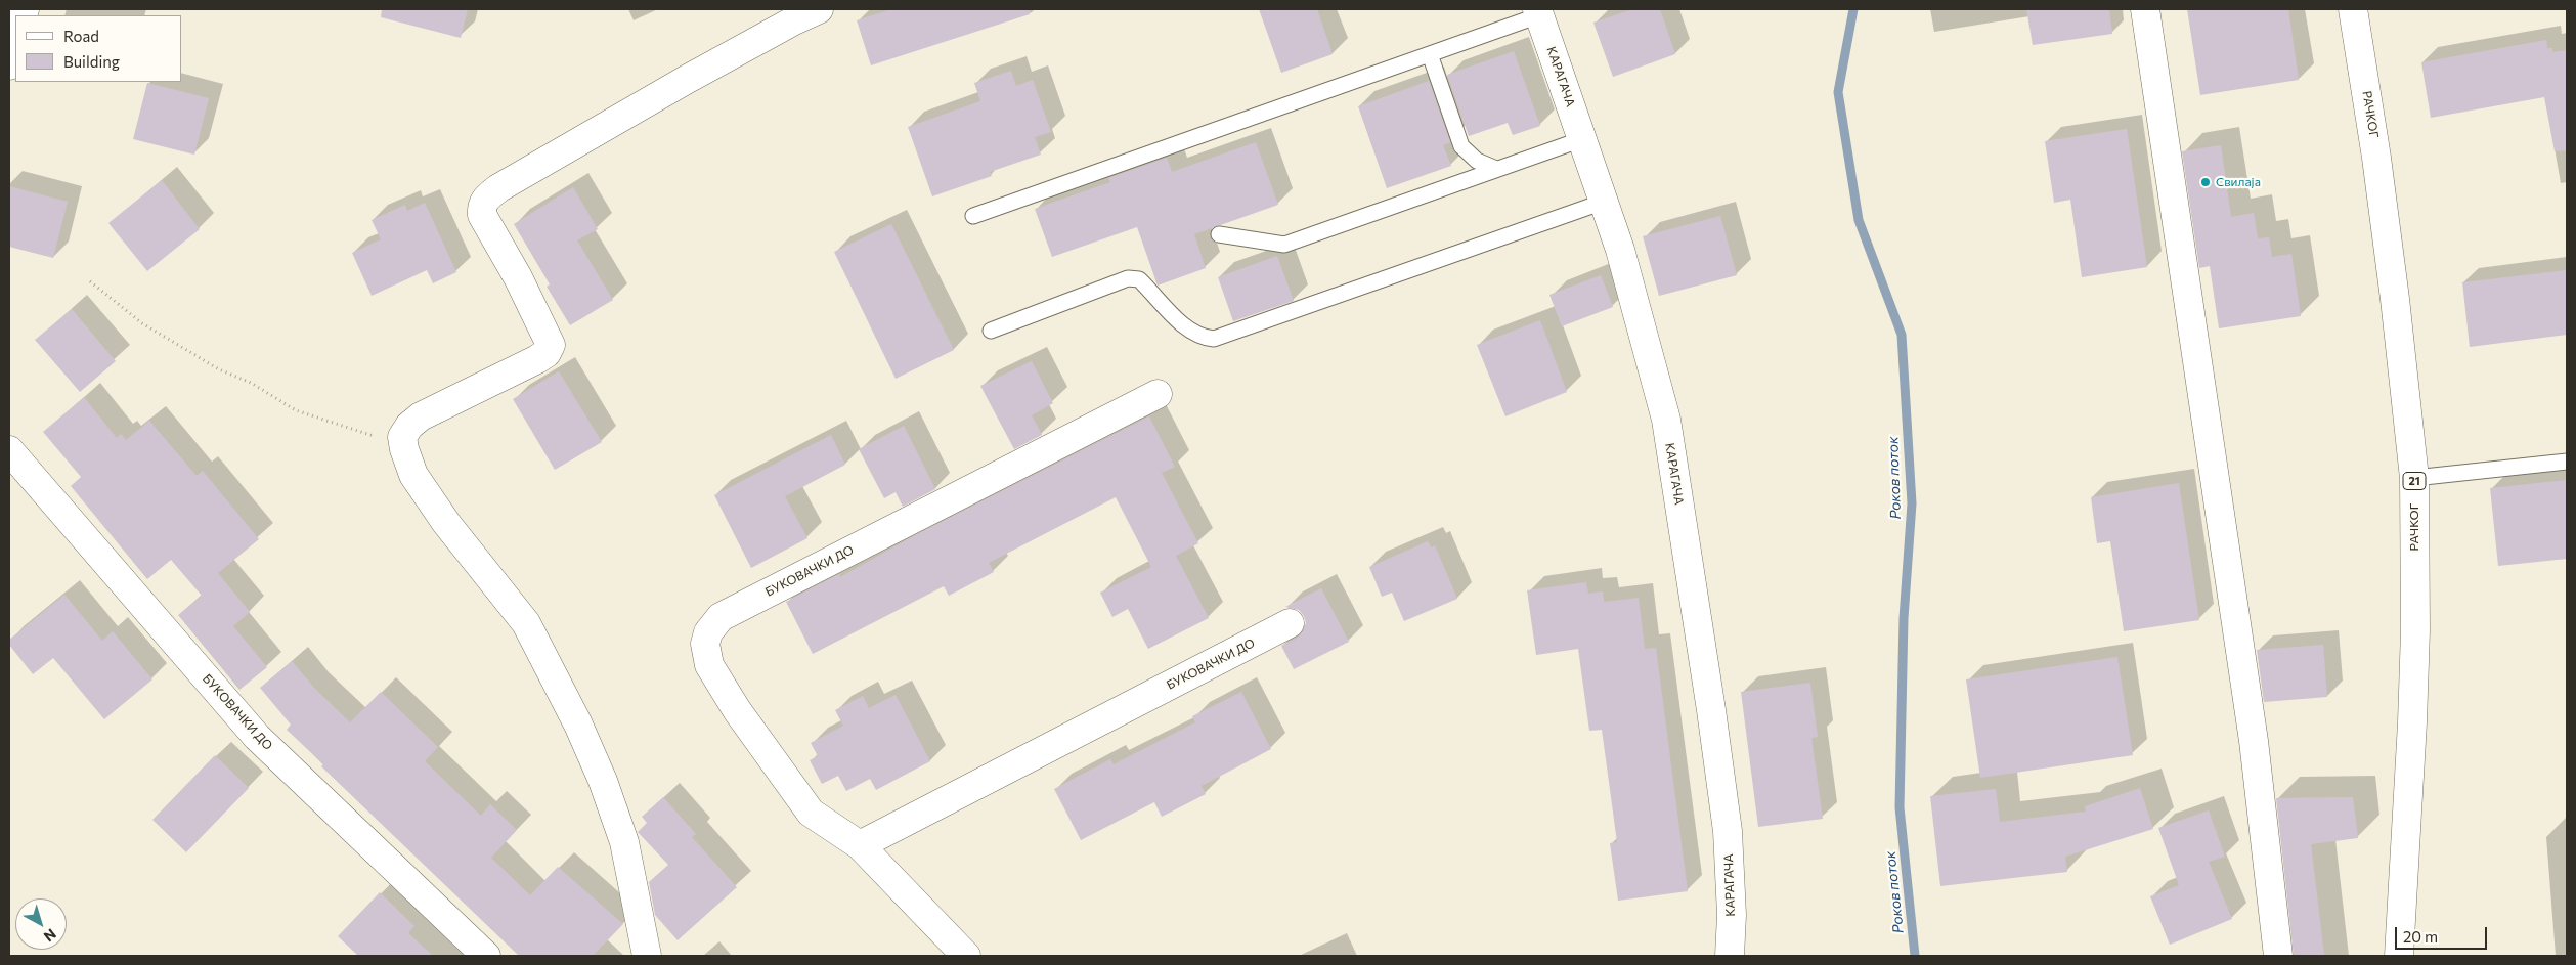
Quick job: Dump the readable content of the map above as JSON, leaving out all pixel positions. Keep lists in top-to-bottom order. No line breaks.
{"streets":{"street":["КАРАГАЧА","РАЧКОГ","21","БУКОВАЧКИ ДО"]},"water":["Роков поток"],"places":["Свилаја"],"legend":["Road","Building"],"scale_bar":"20 m","north":"bottom right"}
